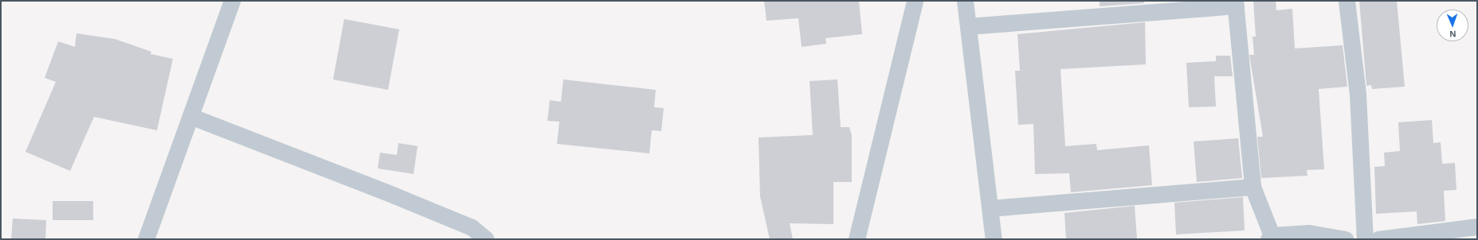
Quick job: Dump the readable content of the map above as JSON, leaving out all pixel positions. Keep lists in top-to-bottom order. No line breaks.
{"north":"bottom"}
